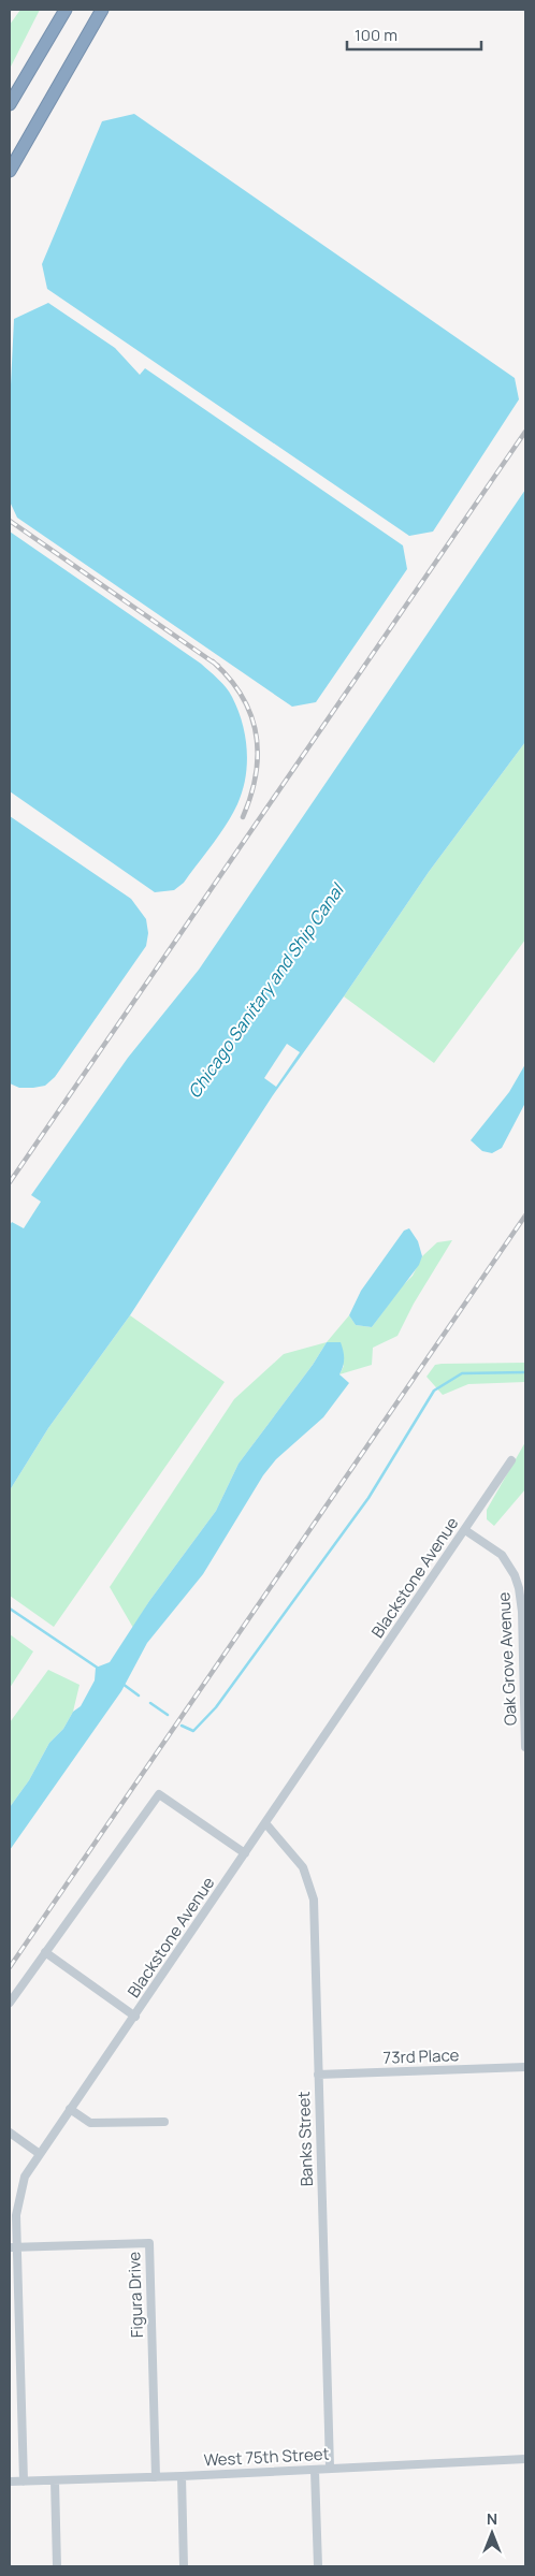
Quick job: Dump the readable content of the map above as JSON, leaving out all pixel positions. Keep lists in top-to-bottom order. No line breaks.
{"streets":{"street":["Blackstone Avenue","Oak Grove Avenue","73rd Place","Banks Street","Figura Drive","West 75th Street"]},"crossings":[["Blackstone Avenue","Oak Grove Avenue"],["Blackstone Avenue","Banks Street"],["Blackstone Avenue","Figura Drive"],["Blackstone Avenue","West 75th Street"],["73rd Place","Banks Street"],["Banks Street","West 75th Street"],["Figura Drive","West 75th Street"]],"water":["Chicago Sanitary and Ship Canal"],"scale_bar":"100 m","north":"top"}
